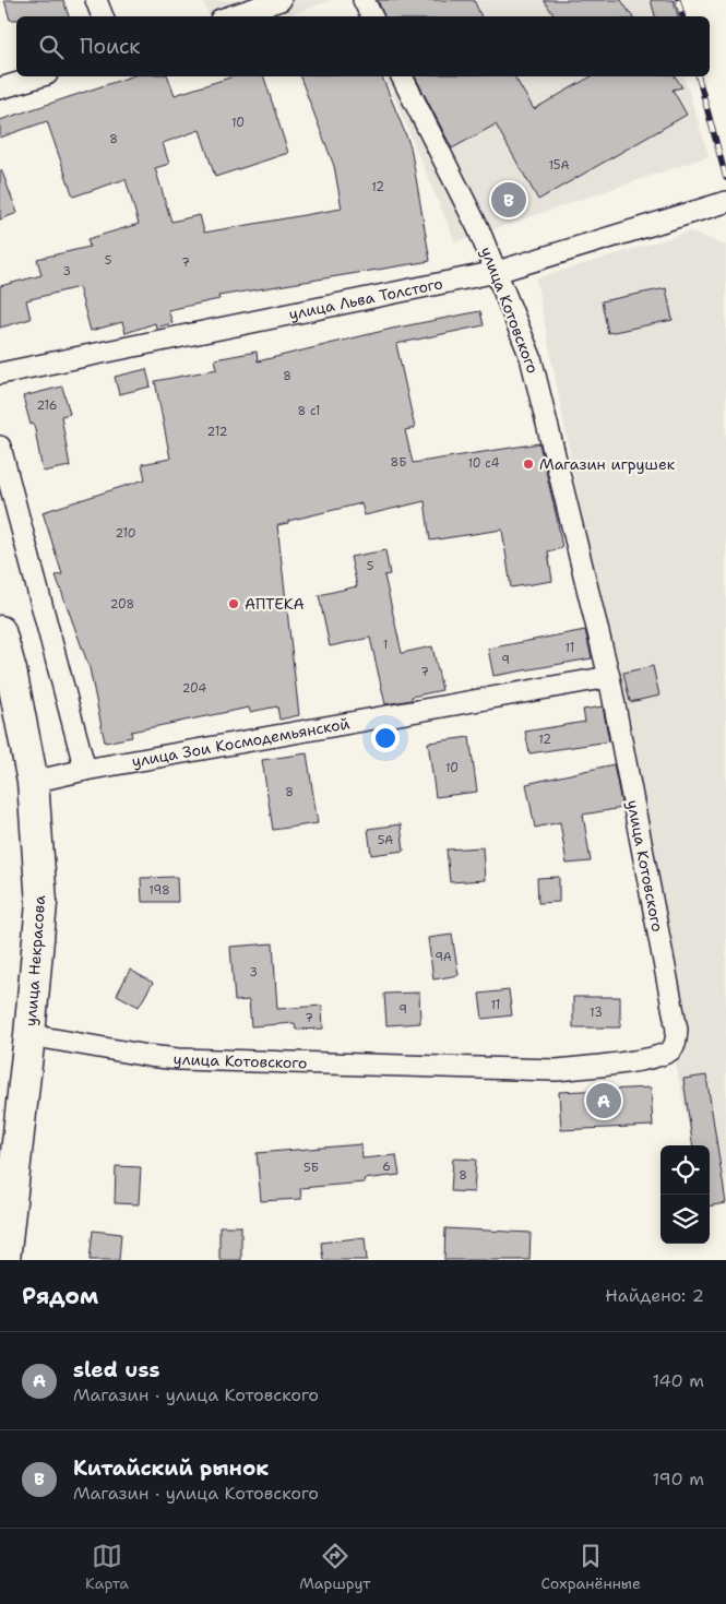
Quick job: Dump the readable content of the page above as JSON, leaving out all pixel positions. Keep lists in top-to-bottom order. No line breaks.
{"streets":{"highway":["улица Некрасова"],"street":["улица Льва Толстого","улица Котовского","улица Зои Космодемьянской"]},"crossings":[["улица Льва Толстого","улица Котовского"],["улица Котовского","улица Зои Космодемьянской"],["улица Котовского","улица Некрасова"],["улица Зои Космодемьянской","улица Некрасова"]],"places":["Магазин игрушек","АПТЕКА"],"house_numbers":["10","8","15А","12","5","7","3","8","216","8 с1","212","8Б","10 с4","210","5","208","1","11","9","7","204","12","10","8","5А","198","9А","3","11","9","13","7","6","5Б","8"],"page":{"search":"Поиск","pins":["B","A"],"heading":["Рядом","Найдено: 2"],"list":[{"mark":"A","name":"sled uss","note":"Магазин · улица Котовского","value":"140 m"},{"mark":"B","name":"Китайский рынок","note":"Магазин · улица Котовского","value":"190 m"}],"nav":["Карта","Маршрут","Сохранённые"]}}
